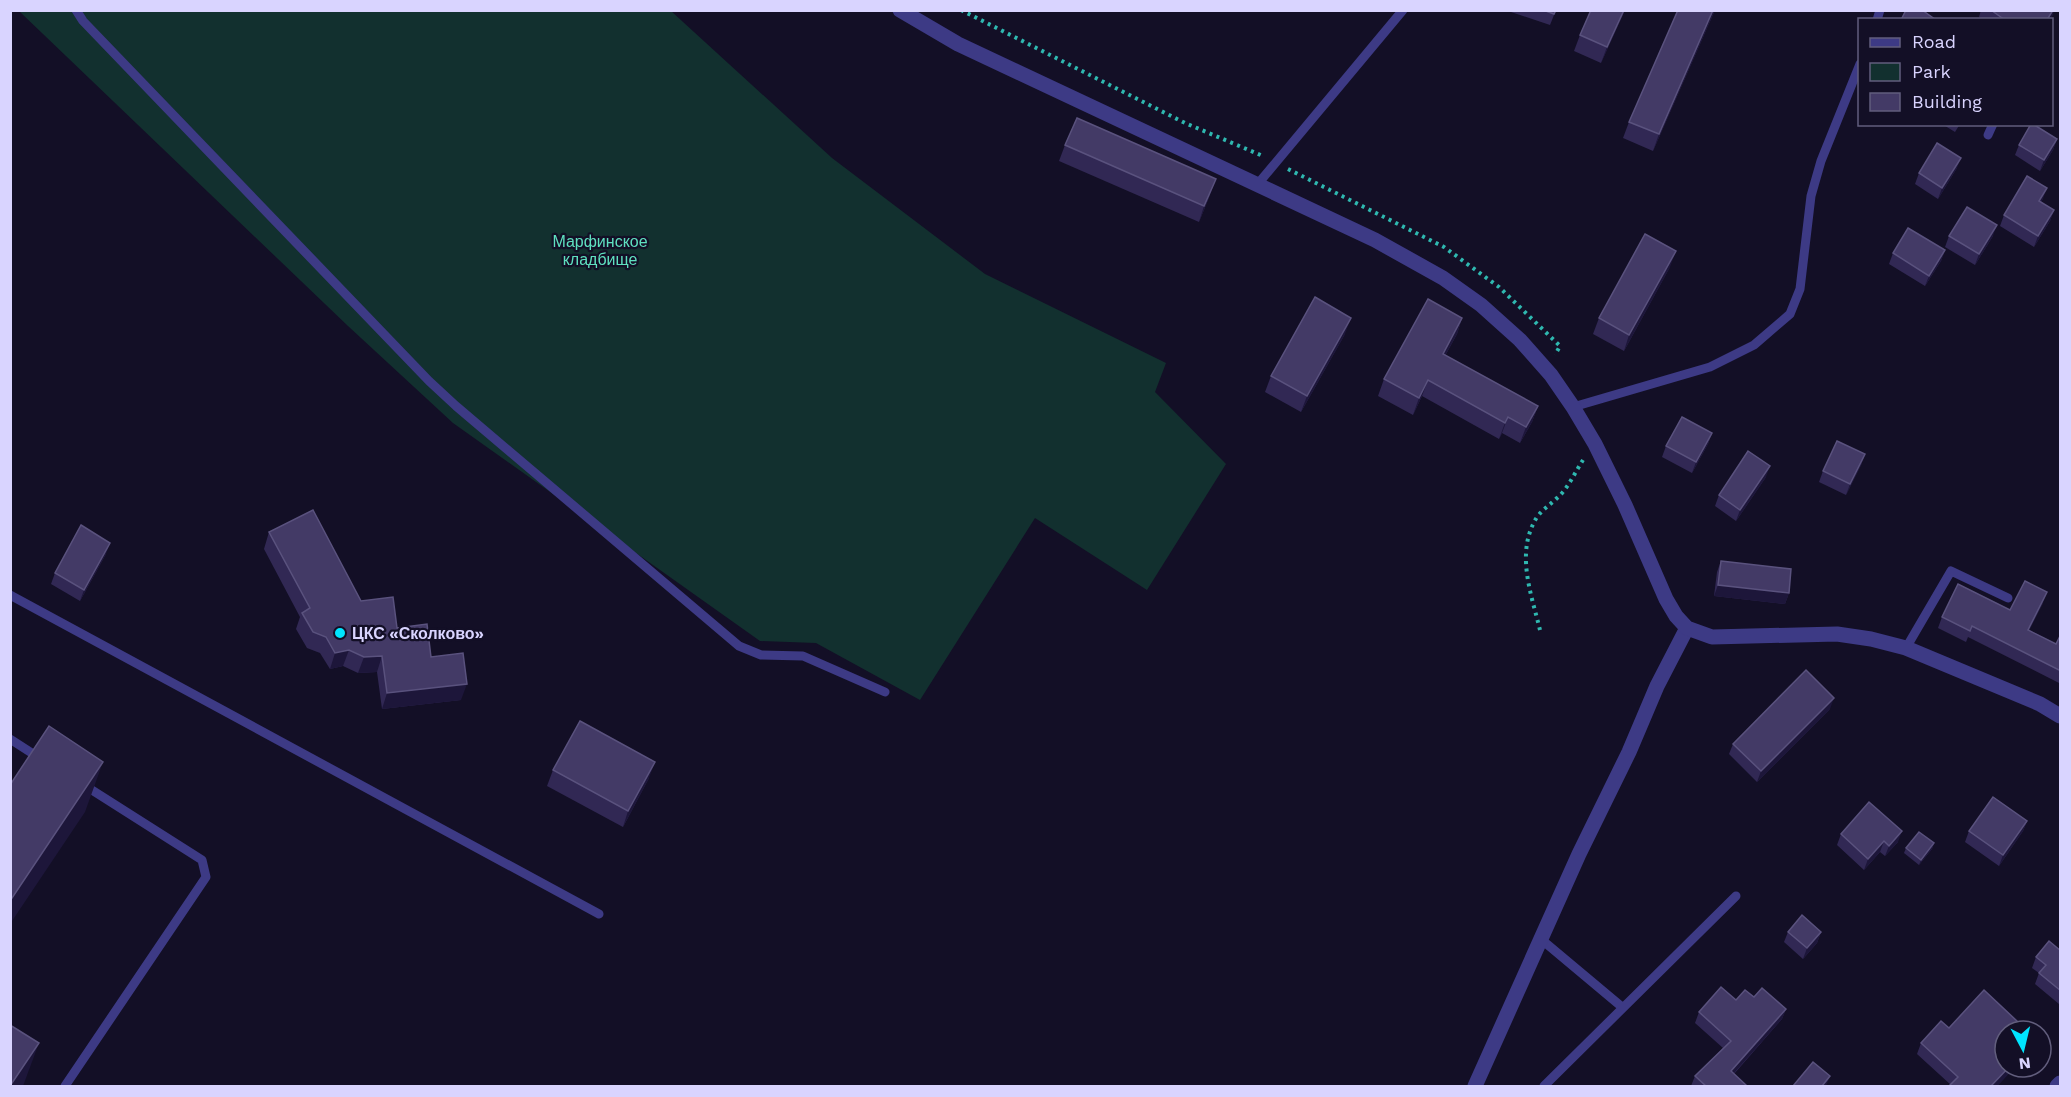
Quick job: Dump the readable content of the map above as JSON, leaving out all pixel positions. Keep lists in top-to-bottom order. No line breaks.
{"parks":["Марфинское кладбище"],"places":["ЦКС «Сколково»"],"legend":["Road","Park","Building"],"north":"bottom"}
